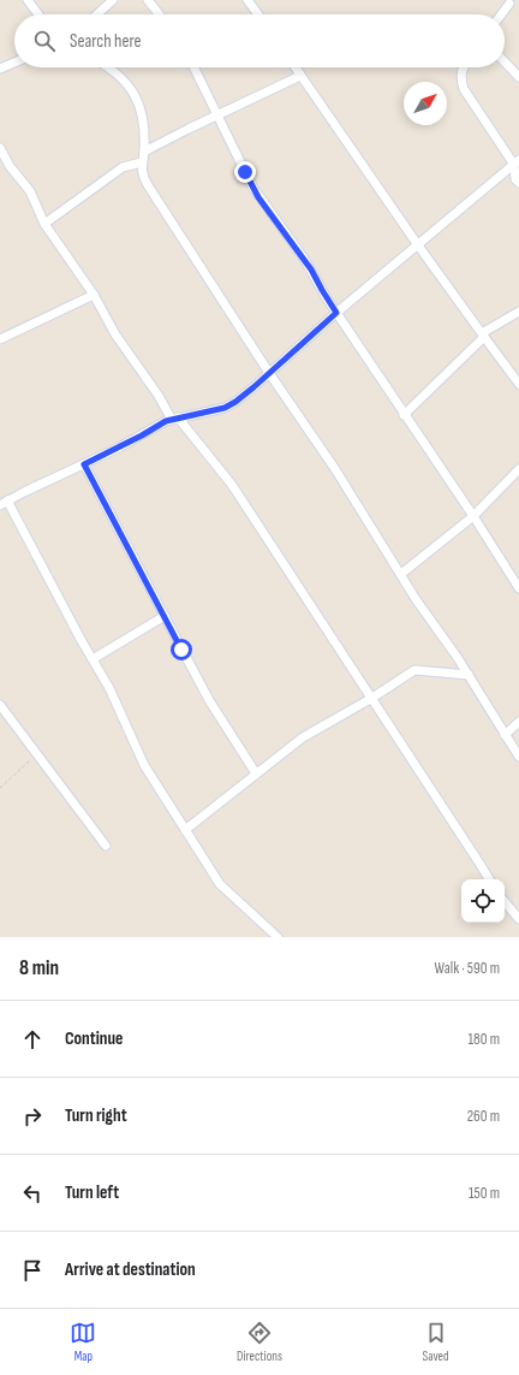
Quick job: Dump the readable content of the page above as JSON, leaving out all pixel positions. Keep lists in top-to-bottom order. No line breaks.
{"north":"top right","page":{"search":"Search here","heading":["8 min","Walk · 590 m"],"list":[["Continue","180 m"],["Turn right","260 m"],["Turn left","150 m"],"Arrive at destination"],"nav":["Map","Directions","Saved"]}}
